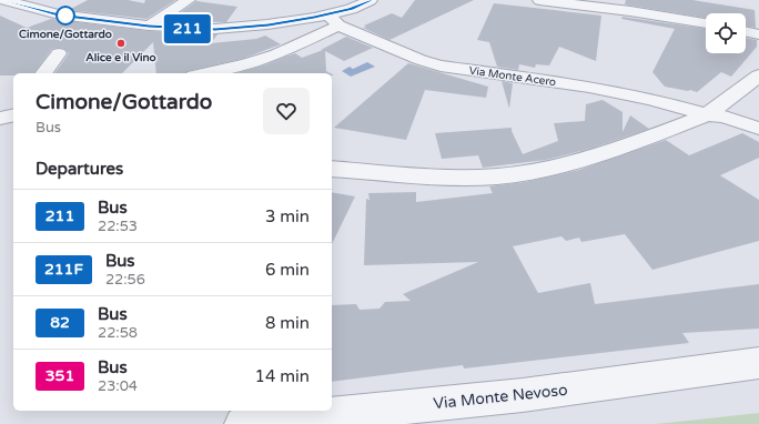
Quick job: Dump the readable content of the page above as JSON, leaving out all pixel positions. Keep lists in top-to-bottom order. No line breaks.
{"streets":{"street":["Via Monte Acero","Via Monte Nevoso"]},"places":["Cimone/Gottardo","Alice e il Vino"],"lines":["bus line 211"],"page":{"on_map":"211","heading":[["Cimone/Gottardo","Bus"],"Departures"],"list":[{"mark":"211","name":"Bus","note":"22:53","value":"3 min"},{"mark":"211F","name":"Bus","note":"22:56","value":"6 min"},{"mark":"82","name":"Bus","note":"22:58","value":"8 min"},{"mark":"351","name":"Bus","note":"23:04","value":"14 min"}]}}
